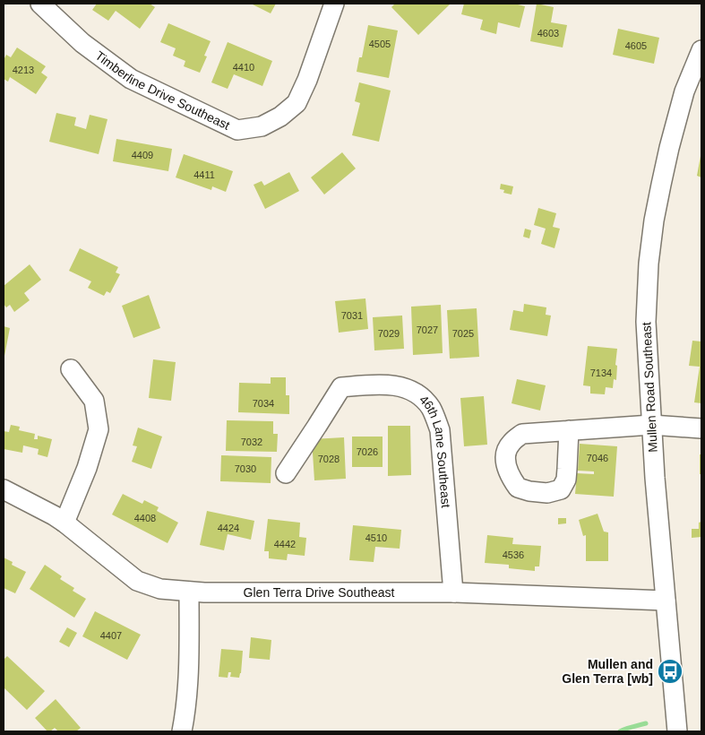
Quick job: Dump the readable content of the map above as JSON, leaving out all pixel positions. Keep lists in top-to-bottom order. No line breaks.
{"streets":{"street":["Timberline Drive Southeast","Mullen Road Southeast","46th Lane Southeast","Glen Terra Drive Southeast"]},"crossings":[["Mullen Road Southeast","Glen Terra Drive Southeast"],["46th Lane Southeast","Glen Terra Drive Southeast"]],"places":{"bus stop":["Mullen and Glen Terra [wb]"]},"house_numbers":["4603","4505","4605","4410","4213","4409","4411","7031","7027","7029","7025","7134","7034","7032","7026","7046","7028","7030","4408","4424","4510","4442","4536","4407"]}
